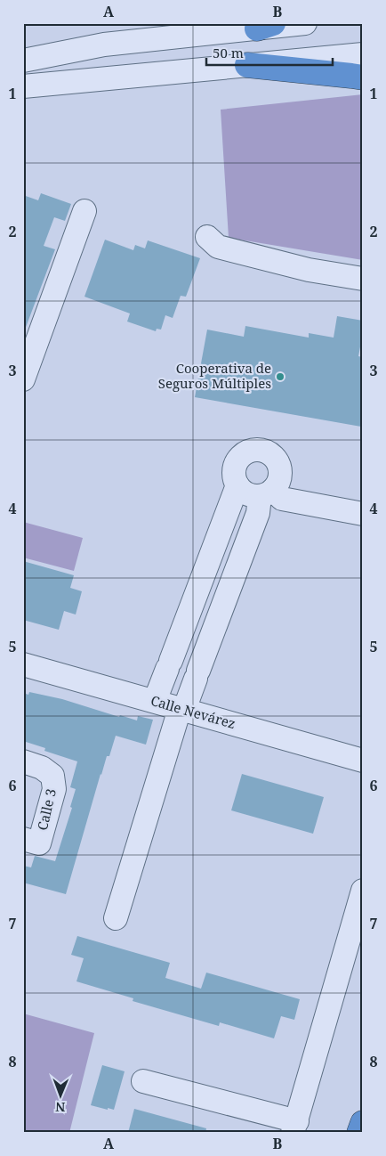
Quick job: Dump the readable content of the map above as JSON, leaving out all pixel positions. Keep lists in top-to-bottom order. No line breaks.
{"streets":{"street":["Calle Nevárez","Calle 3"]},"places":["Cooperativa de Seguros Múltiples"],"scale_bar":"50 m","north":"bottom","grid":{"columns":["A","B"],"rows":["1","2","3","4","5","6","7","8"]}}
